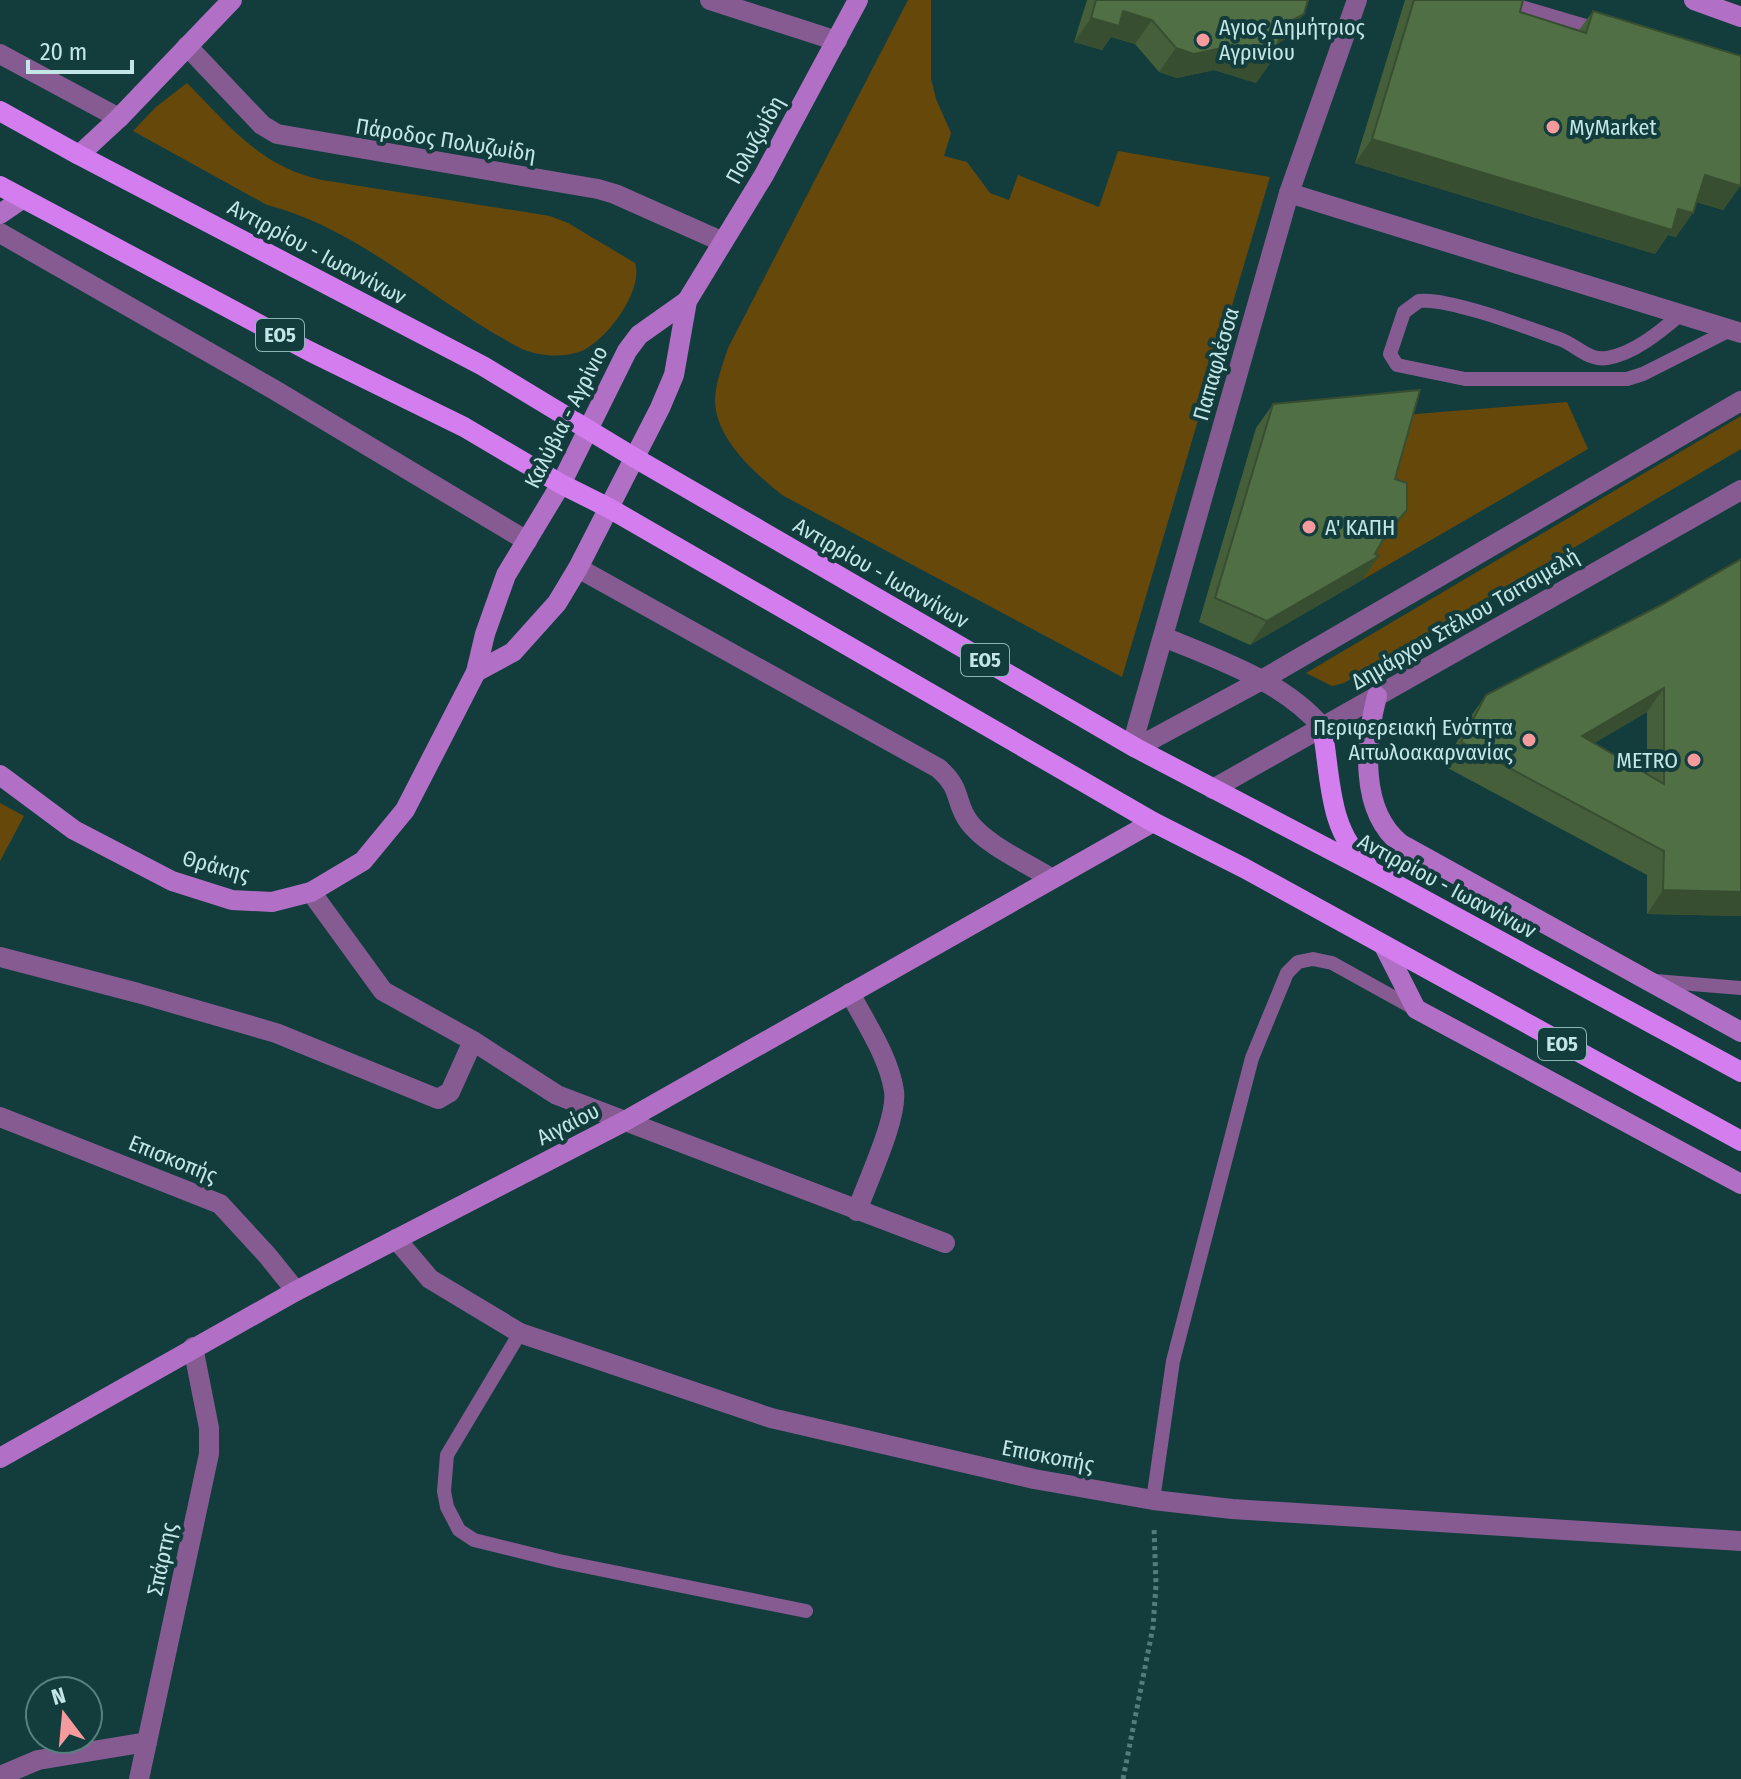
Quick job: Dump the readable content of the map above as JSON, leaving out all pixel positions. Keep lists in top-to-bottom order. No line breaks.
{"streets":{"main road":["Αντιρρίου - Ιωαννίνων","ΕΟ5"],"street":["Πάροδος Πολυζωίδη","Πολυζωίδη","Παπαφλέσσα","Καλύβια - Αγρίνιο","Δημάρχου Στέλιου Τσιτσιμελή","Θράκης","Αιγαίου","Επισκοπής","Σπάρτης"]},"crossings":[["Πάροδος Πολυζωίδη","Πολυζωίδη"],["Πολυζωίδη","Καλύβια - Αγρίνιο"],["Αντιρρίου - Ιωαννίνων","Παπαφλέσσα"],["Αντιρρίου - Ιωαννίνων","Καλύβια - Αγρίνιο"],["Αντιρρίου - Ιωαννίνων","Δημάρχου Στέλιου Τσιτσιμελή"],["ΕΟ5","Καλύβια - Αγρίνιο"],["ΕΟ5","Αιγαίου"],["Καλύβια - Αγρίνιο","Θράκης"],["Αιγαίου","Επισκοπής"],["Αιγαίου","Σπάρτης"]],"places":["Αγιος Δημήτριος Αγρινίου","MyMarket","Α' ΚΑΠΗ","Περιφερειακή Ενότητα Αιτωλοακαρνανίας","METRO"],"scale_bar":"20 m","north":"top"}
